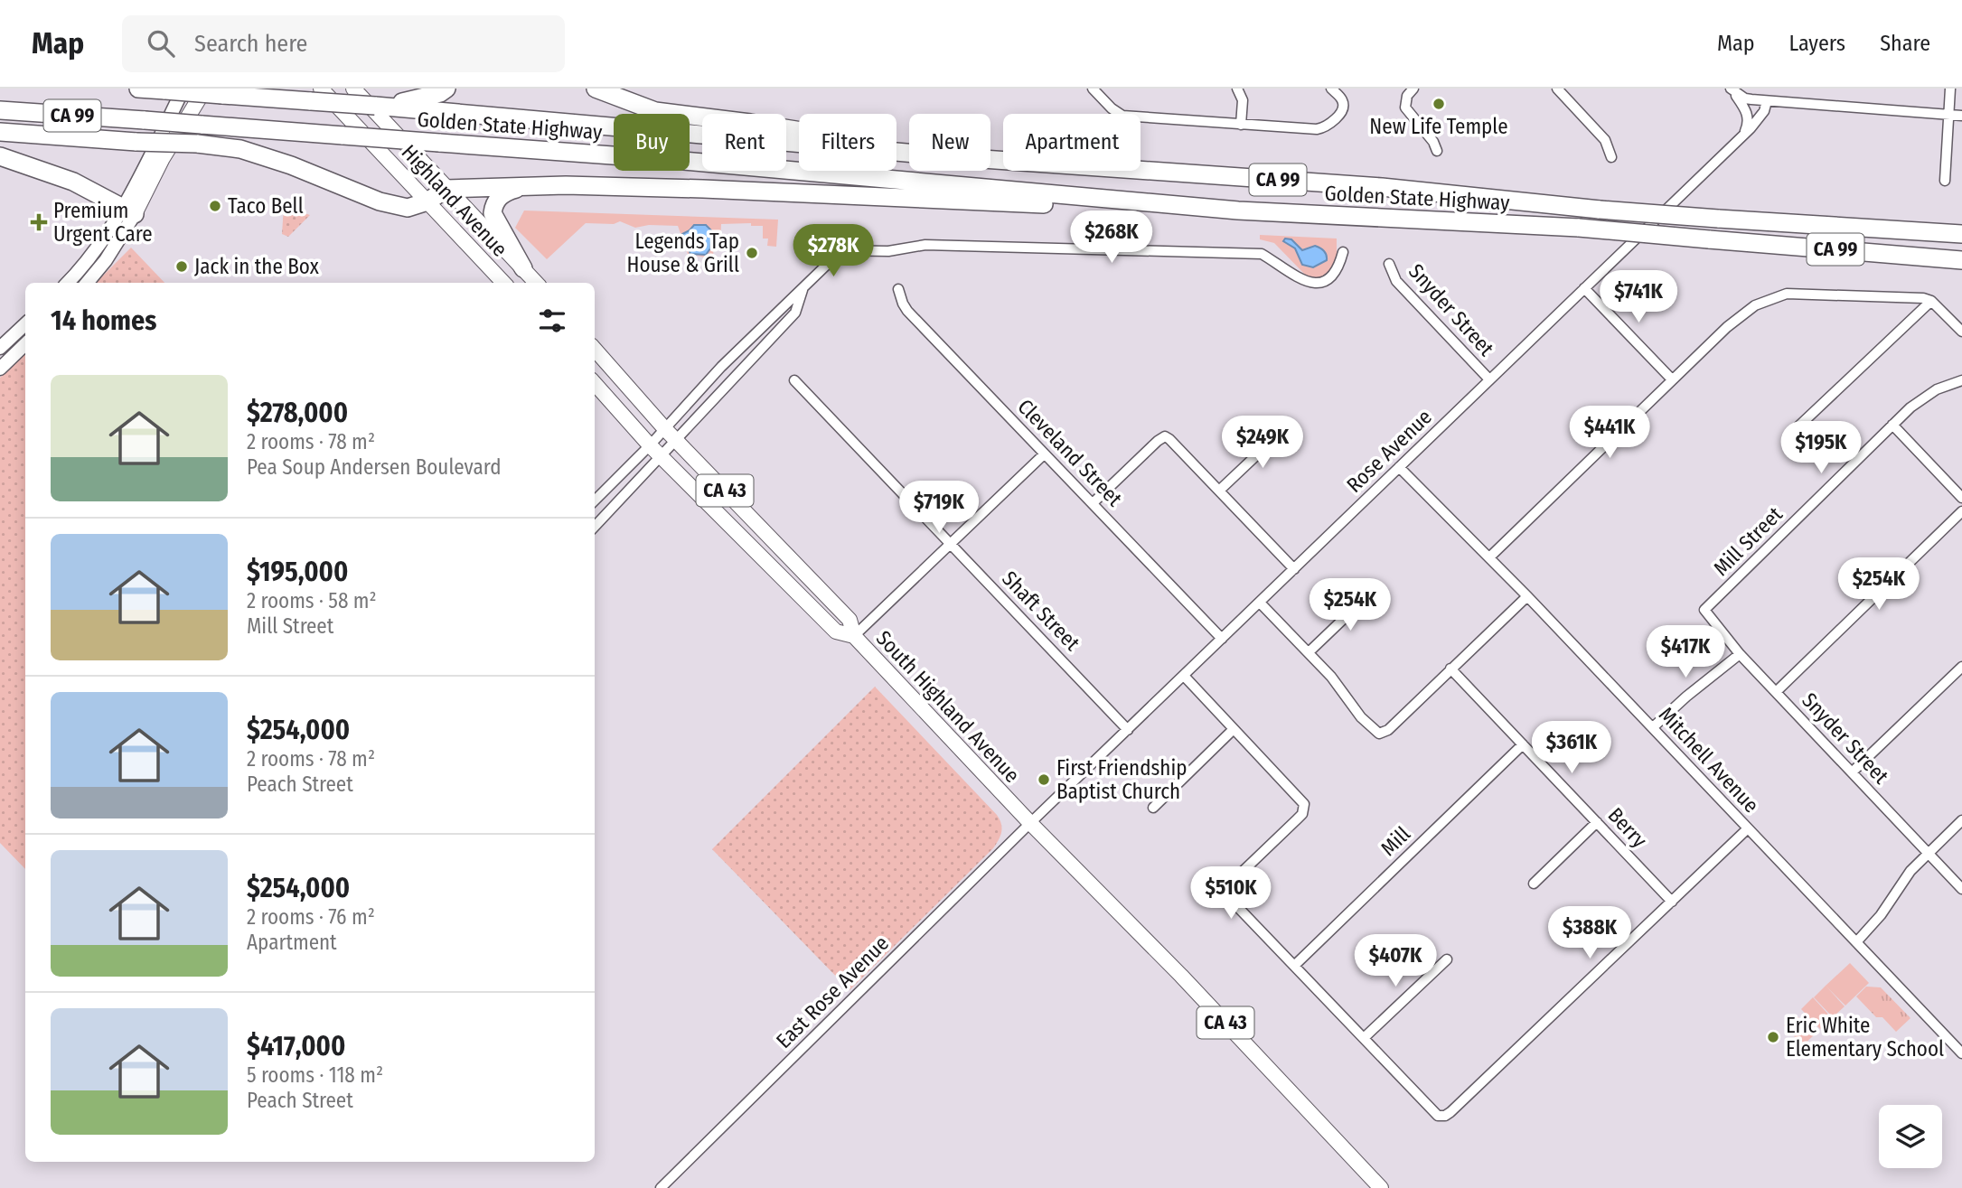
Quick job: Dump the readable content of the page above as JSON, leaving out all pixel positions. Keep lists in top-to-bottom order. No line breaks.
{"streets":{"highway":["CA 99","Golden State Highway"],"main road":["Highland Avenue","CA 43","South Highland Avenue"],"street":["Snyder Street","Rose Avenue","Cleveland Street","Mill Street","Shaft Street","Mitchell Avenue","Berry","Mill","East Rose Avenue"]},"crossings":[["Snyder Street","Rose Avenue"],["Snyder Street","Mill Street"],["Rose Avenue","Cleveland Street"],["Rose Avenue","Shaft Street"],["Rose Avenue","South Highland Avenue"],["Rose Avenue","Mitchell Avenue"],["Rose Avenue","East Rose Avenue"],["South Highland Avenue","East Rose Avenue"],["Berry","Mill"]],"places":{"other":["New Life Temple","Taco Bell","Legends Tap House & Grill","Jack in the Box","First Friendship Baptist Church","Eric White Elementary School"],"health":["Premium Urgent Care"]},"page":{"header":"Map","search":"Search here","nav":["Map","Layers","Share"],"chip":["Buy","Rent","Filters","New","Apartment"],"price":["$268K","$278K","$741K","$441K","$249K","$195K","$719K","$254K","$254K","$417K","$361K","$510K","$388K","$407K"],"heading":"14 homes","list":[{"name":"$278,000","note":"2 rooms · 78 m² · Pea Soup Andersen Boulevard"},{"name":"$195,000","note":"2 rooms · 58 m² · Mill Street"},{"name":"$254,000","note":"2 rooms · 78 m² · Peach Street"},{"name":"$254,000","note":"2 rooms · 76 m² · Apartment"},{"name":"$417,000","note":"5 rooms · 118 m² · Peach Street"}]}}
